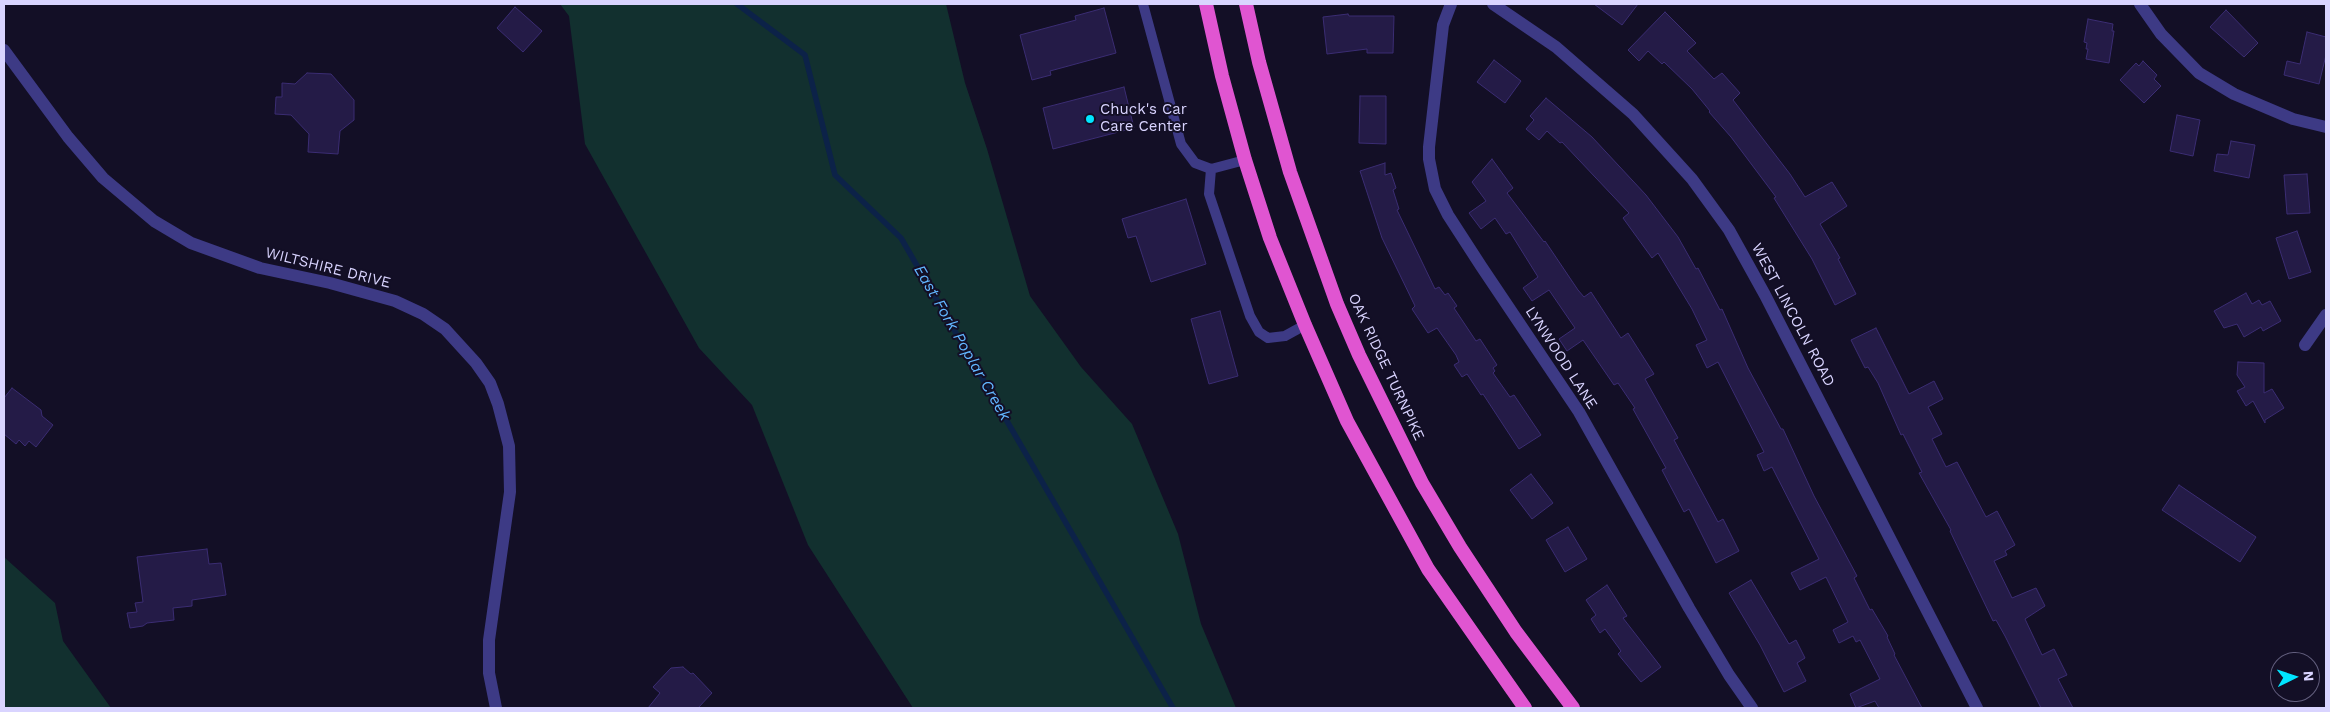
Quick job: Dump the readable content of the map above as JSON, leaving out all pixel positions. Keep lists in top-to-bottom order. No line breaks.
{"streets":{"highway":["OAK RIDGE TURNPIKE"],"street":["WILTSHIRE DRIVE","WEST LINCOLN ROAD","LYNWOOD LANE"]},"water":["East Fork Poplar Creek"],"places":["Chuck's Car Care Center"],"north":"right"}
